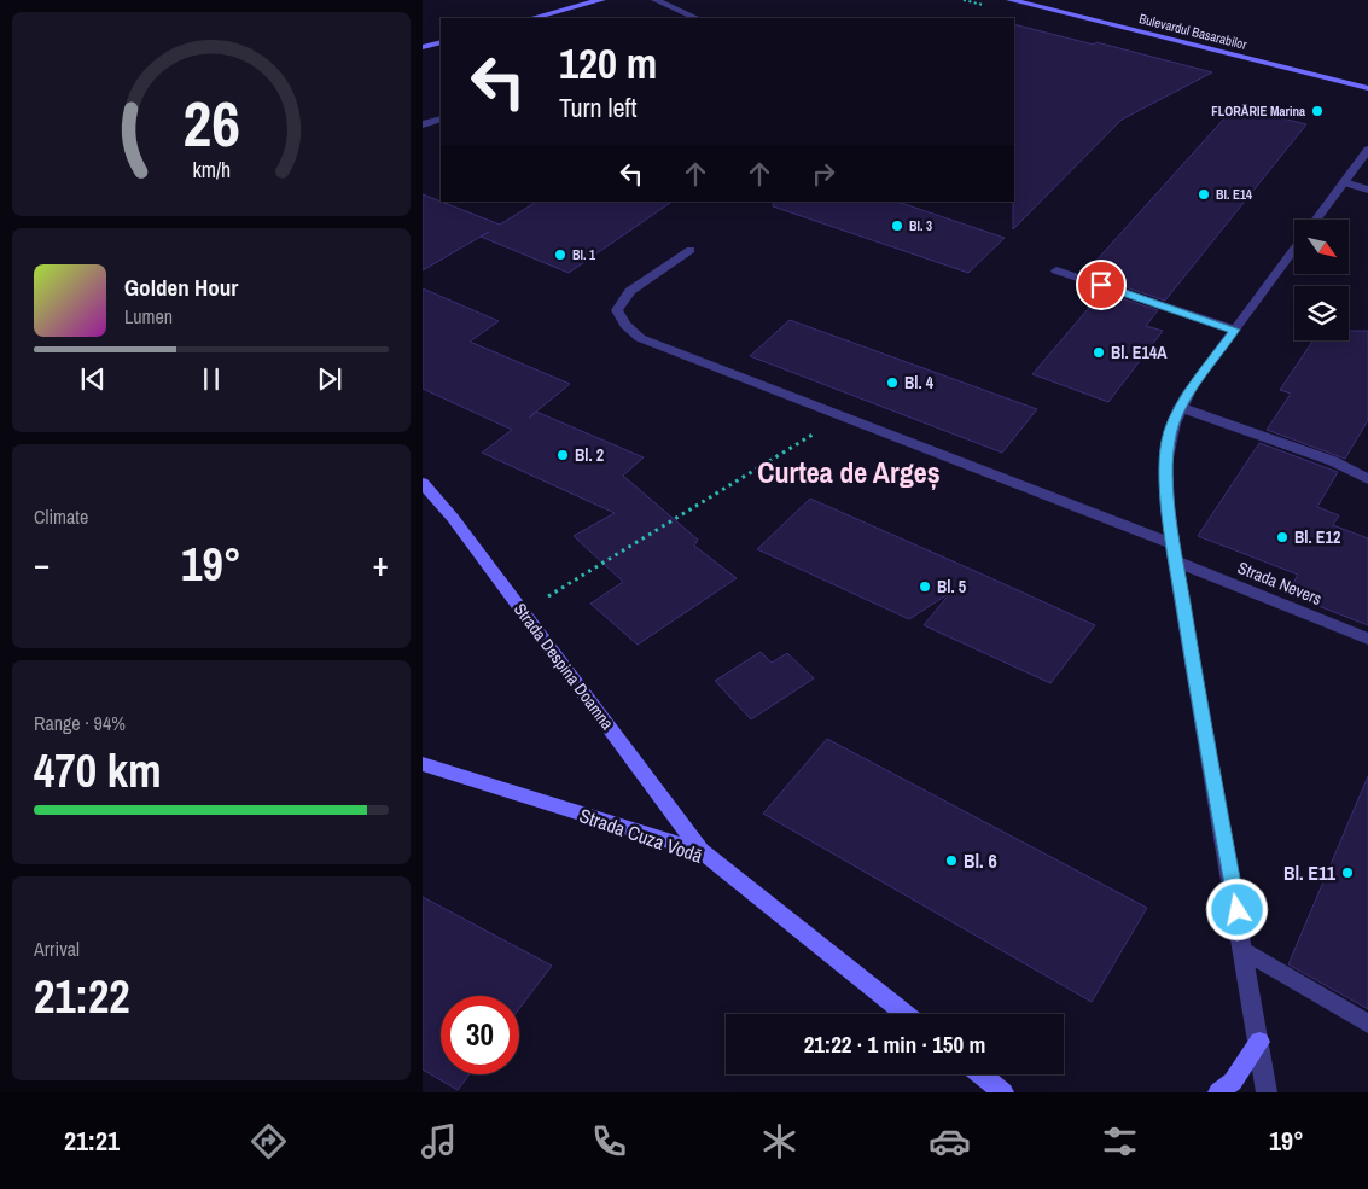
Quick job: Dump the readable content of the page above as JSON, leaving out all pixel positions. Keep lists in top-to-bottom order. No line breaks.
{"streets":{"street":["Bulevardul Basarabilor","Strada Nevers","Strada Despina Doamna","Strada Cuza Vodă"]},"crossings":[["Strada Despina Doamna","Strada Cuza Vodă"]],"districts":["Curtea de Argeș"],"places":["FLORĂRIE Marina","Bl. E14","Bl. 3","Bl. 1","Bl. E14A","Bl. 4","Bl. 2","Bl. E12","Bl. 5","Bl. 6","Bl. E11"],"north":"bottom right","page":{"turn":["120 m","Turn left"],"song":["Golden Hour","Lumen"],"tile":["Climate",["Range · 94%","470 km"],["Arrival","21:22"]],"heat":["−","19°","+"],"limit":"30","trip":"21:22 · 1 min · 150 m","tabs":["21:21","19°"],"gauge":["26","km/h"]}}
